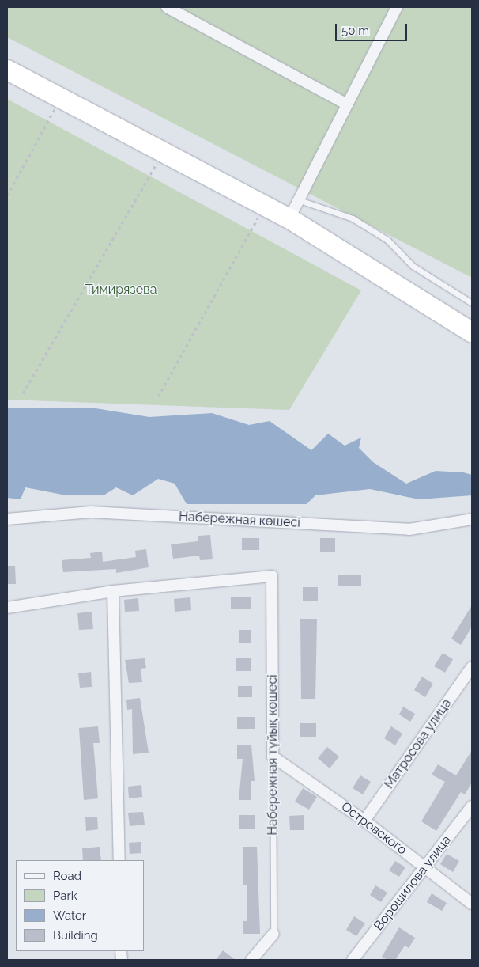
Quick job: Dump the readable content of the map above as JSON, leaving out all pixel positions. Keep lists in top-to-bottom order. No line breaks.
{"streets":{"street":["Набережная көшесі","Матросова улица","Набережная тұйық көшесі","Островского","Ворошилова улица"]},"crossings":[["Матросова улица","Островского"],["Набережная тұйық көшесі","Островского"],["Островского","Ворошилова улица"]],"parks":["Тимирязева"],"legend":["Road","Park","Water","Building"],"scale_bar":"50 m"}
